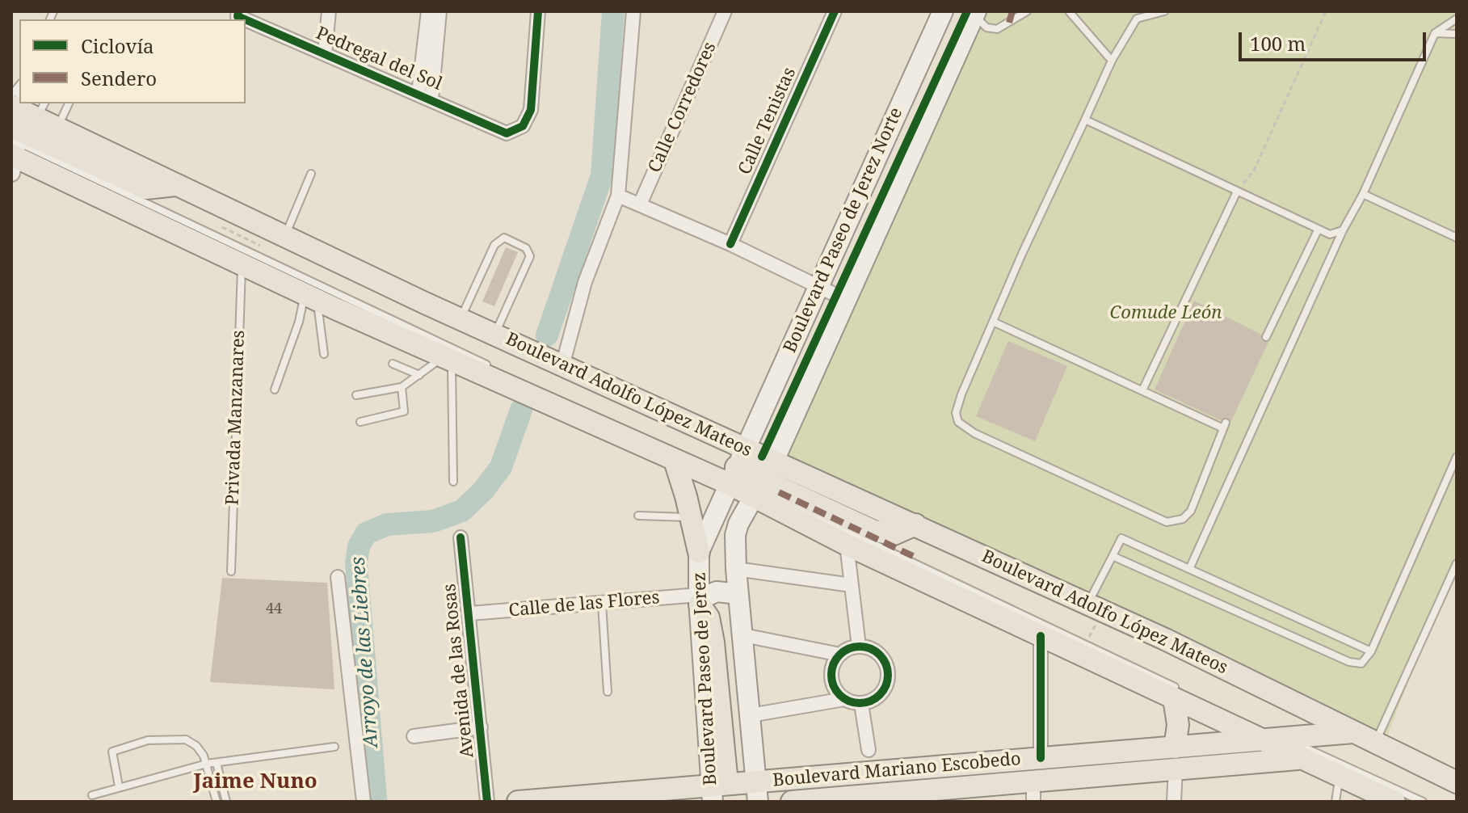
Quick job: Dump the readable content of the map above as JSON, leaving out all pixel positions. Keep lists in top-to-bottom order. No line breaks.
{"streets":{"main road":["Boulevard Paseo de Jerez Norte","Boulevard Adolfo López Mateos","Boulevard Paseo de Jerez","Boulevard Mariano Escobedo"],"street":["Pedregal del Sol","Calle Corredores","Calle Tenistas","Calle de las Flores","Avenida de las Rosas"],"lane":["Privada Manzanares"]},"crossings":[["Boulevard Paseo de Jerez Norte","Boulevard Adolfo López Mateos"],["Boulevard Paseo de Jerez Norte","Boulevard Paseo de Jerez"],["Boulevard Adolfo López Mateos","Privada Manzanares"],["Boulevard Adolfo López Mateos","Boulevard Paseo de Jerez"],["Boulevard Adolfo López Mateos","Boulevard Mariano Escobedo"],["Calle de las Flores","Avenida de las Rosas"],["Calle de las Flores","Boulevard Paseo de Jerez"],["Boulevard Paseo de Jerez","Boulevard Mariano Escobedo"]],"districts":["Jaime Nuno"],"water":["Arroyo de las Liebres"],"parks":["Comude León"],"house_numbers":["44"],"legend":["Ciclovía","Sendero"],"scale_bar":"100 m"}
